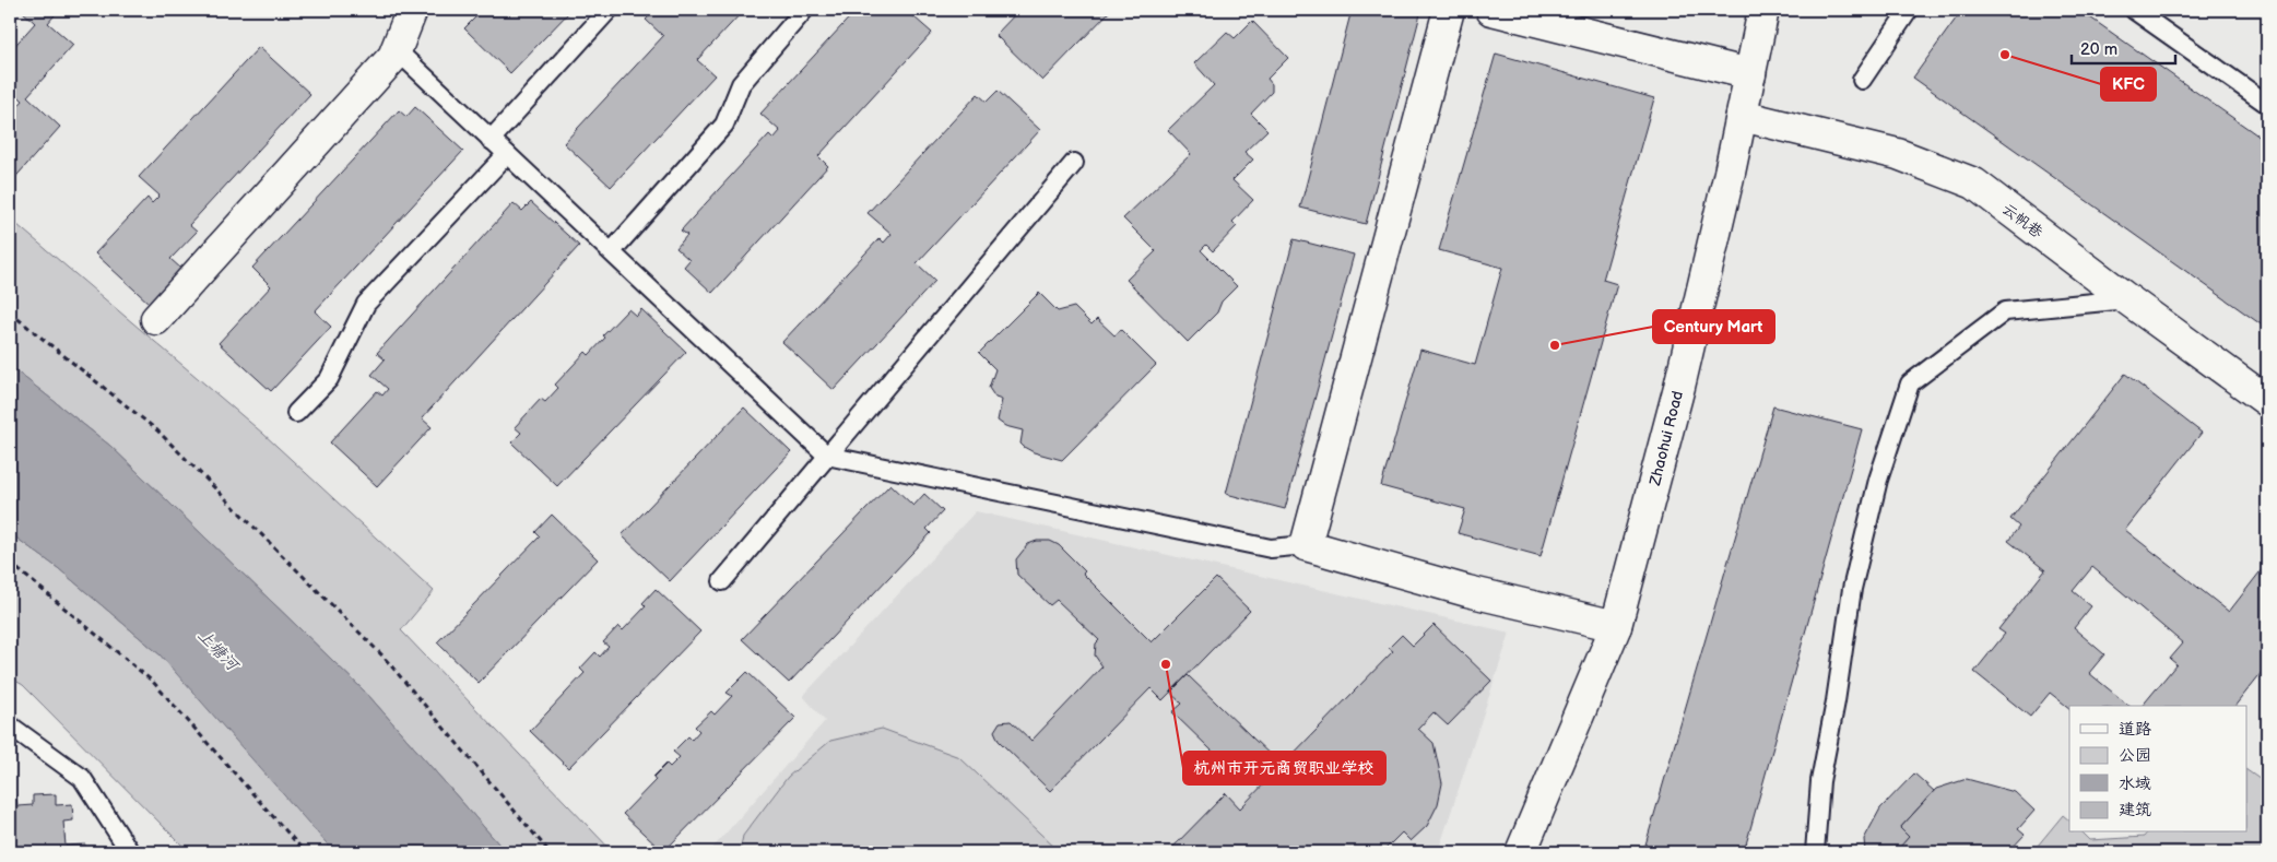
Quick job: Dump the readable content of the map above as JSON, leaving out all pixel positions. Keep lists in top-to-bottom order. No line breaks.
{"streets":{"street":["云帆巷","Zhaohui Road"]},"crossings":[["云帆巷","Zhaohui Road"]],"water":["上塘河"],"places":["KFC","Century Mart","杭州市开元商贸职业学校"],"legend":["道路","公园","水域","建筑"],"scale_bar":"20 m"}
